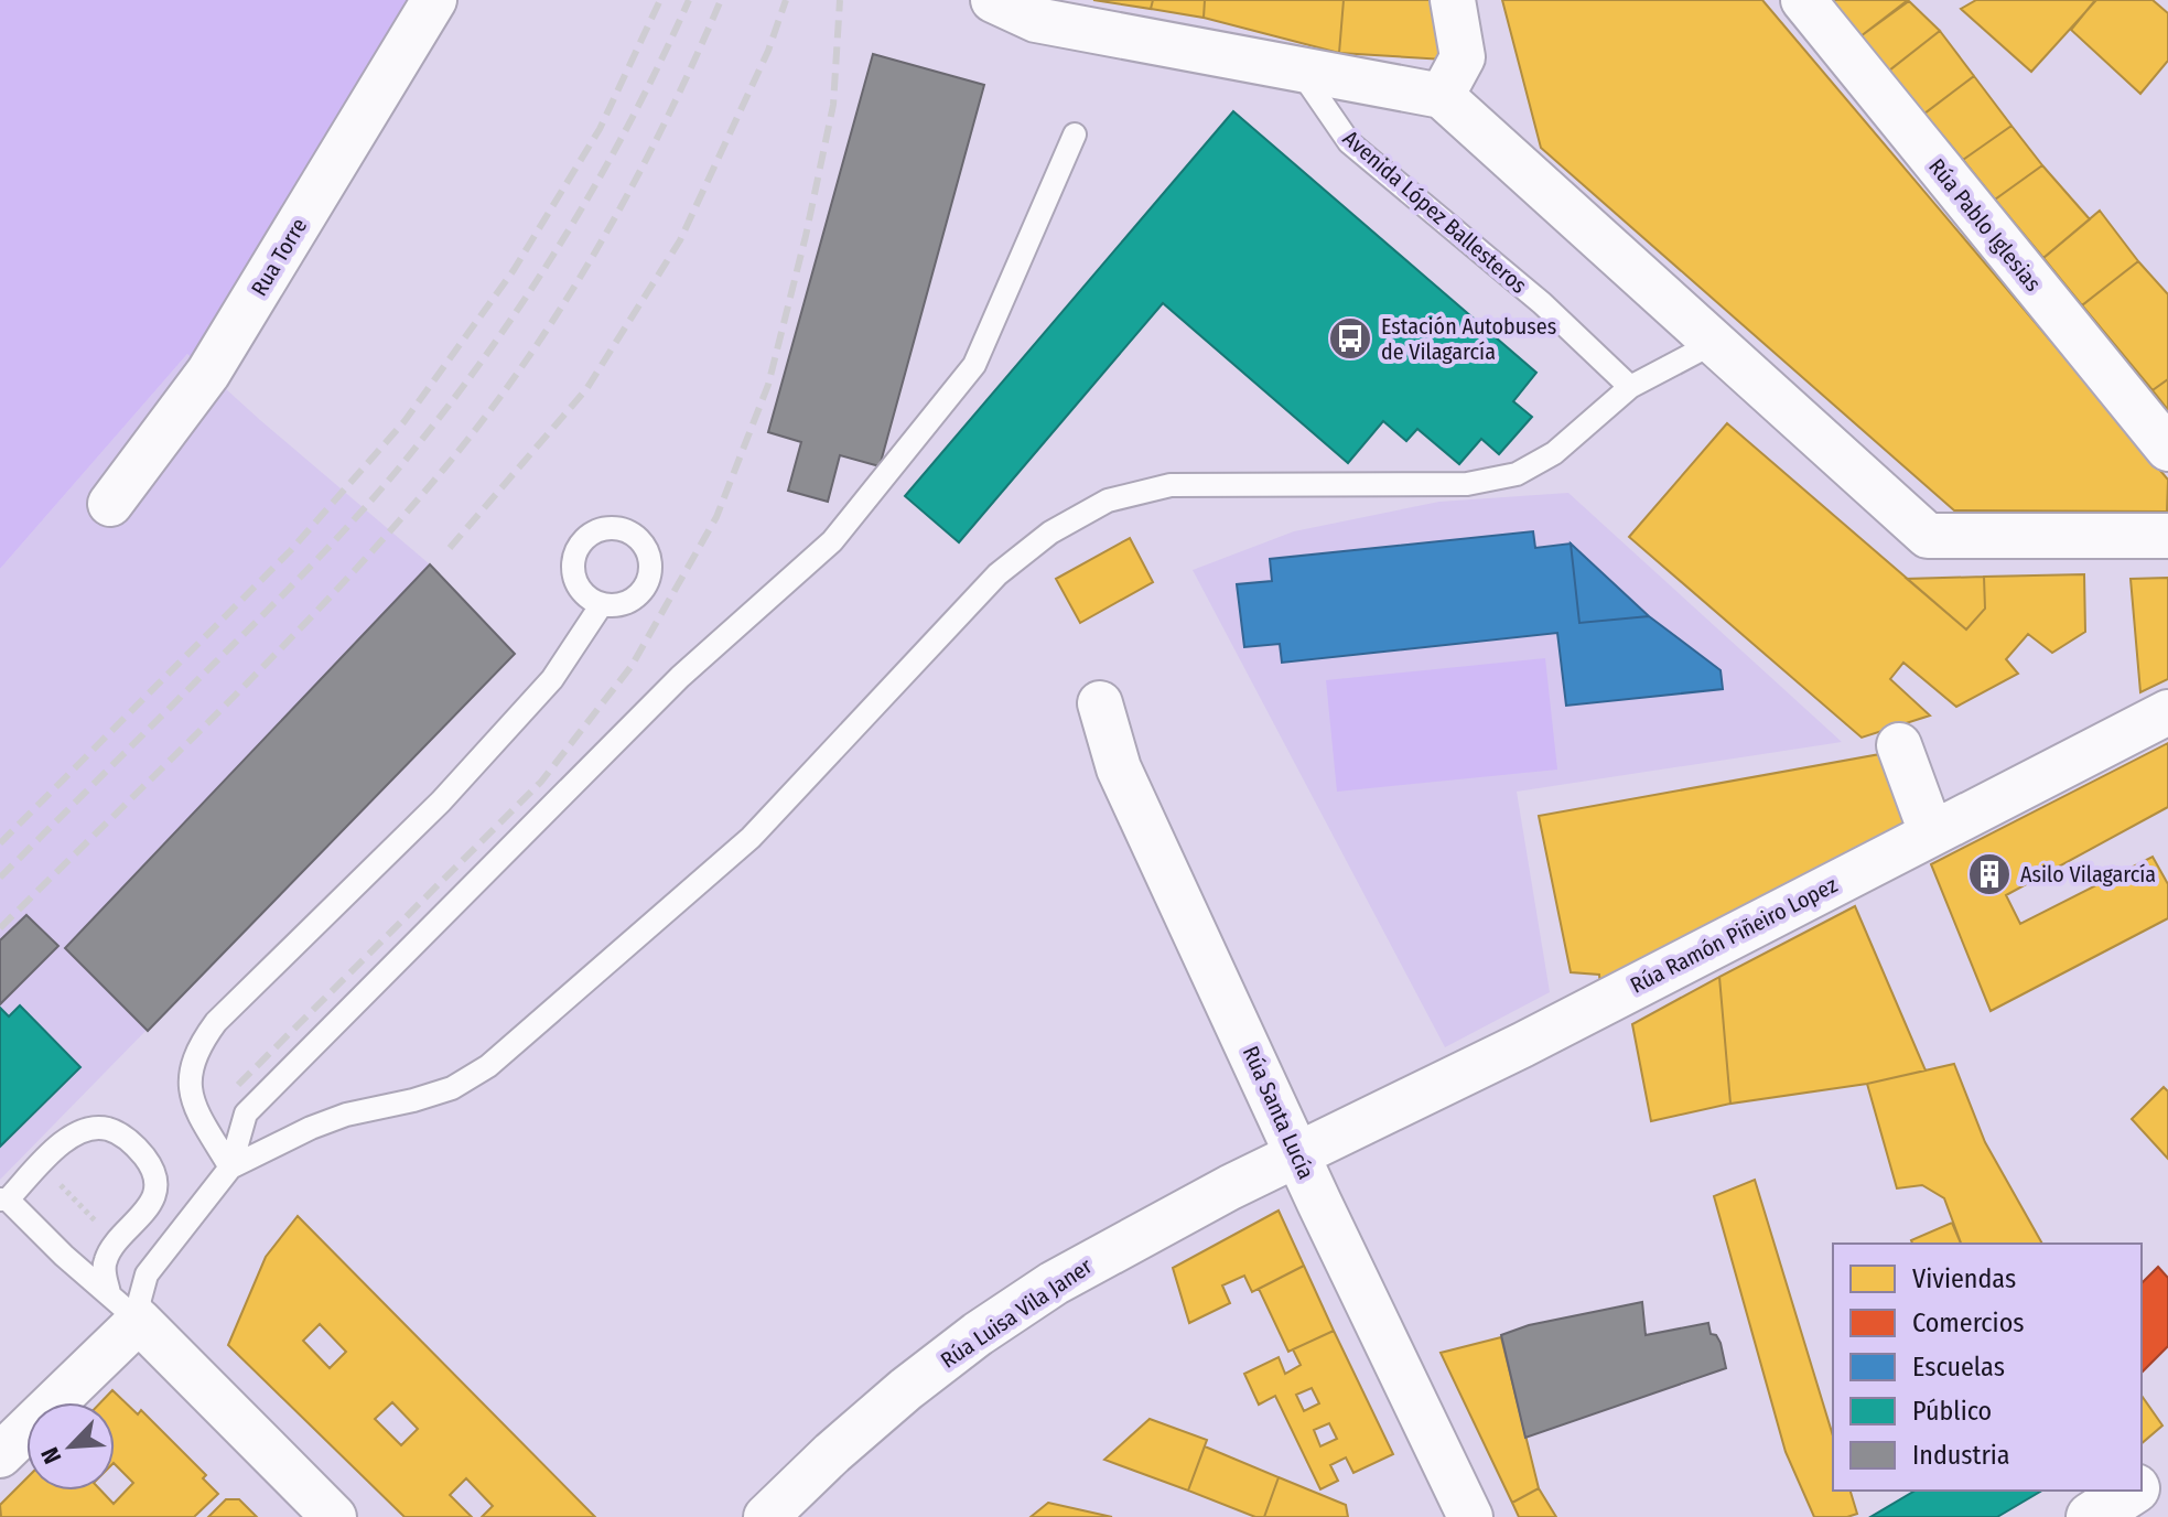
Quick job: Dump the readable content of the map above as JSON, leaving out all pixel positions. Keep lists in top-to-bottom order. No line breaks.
{"streets":{"street":["Rúa Pablo Iglesias","Rua Torre","Rúa Ramón Piñeiro Lopez","Rúa Santa Lucía","Rúa Luisa Vila Janer"],"lane":["Avenida López Ballesteros"]},"crossings":[["Rúa Ramón Piñeiro Lopez","Rúa Santa Lucía"],["Rúa Ramón Piñeiro Lopez","Rúa Luisa Vila Janer"],["Rúa Santa Lucía","Rúa Luisa Vila Janer"]],"places":{"bus stop":["Estación Autobuses de Vilagarcía"],"building":["Asilo Vilagarcía"]},"legend":["Viviendas","Comercios","Escuelas","Público","Industria"],"north":"bottom left"}
